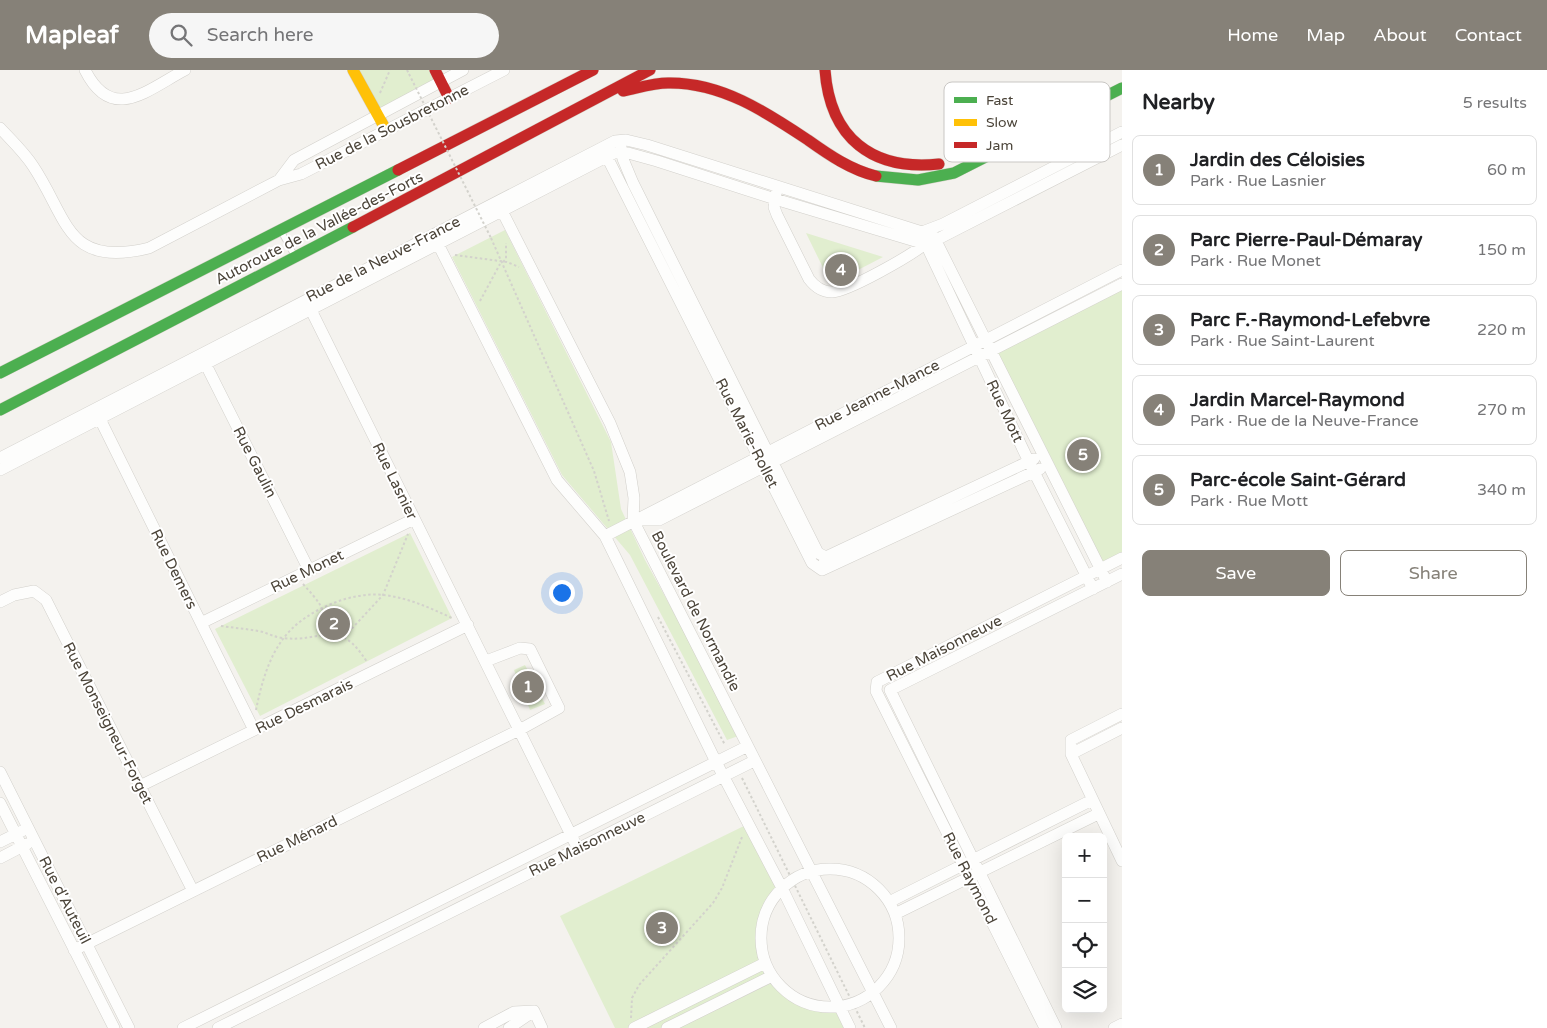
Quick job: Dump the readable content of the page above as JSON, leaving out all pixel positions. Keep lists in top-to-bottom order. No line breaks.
{"streets":{"main road":["Autoroute de la Vallée-des-Forts"],"street":["Rue de la Sousbretonne","Rue de la Neuve-France","Rue Jeanne-Mance","Rue Mott","Rue Marie-Rollet","Rue Gaulin","Rue Lasnier","Rue Demers","Rue Monet","Boulevard de Normandie","Rue Maisonneuve","Rue Desmarais","Rue Monseigneur-Forget","Rue Ménard","Rue Raymond","Rue d'Auteuil"]},"crossings":[["Rue de la Neuve-France","Rue Mott"],["Rue de la Neuve-France","Rue Marie-Rollet"],["Rue de la Neuve-France","Rue Gaulin"],["Rue de la Neuve-France","Rue Lasnier"],["Rue de la Neuve-France","Rue Demers"],["Rue de la Neuve-France","Boulevard de Normandie"],["Rue Jeanne-Mance","Rue Mott"],["Rue Jeanne-Mance","Rue Marie-Rollet"],["Rue Jeanne-Mance","Boulevard de Normandie"],["Rue Mott","Rue Maisonneuve"],["Rue Gaulin","Rue Monet"],["Rue Lasnier","Rue Monet"],["Rue Lasnier","Rue Maisonneuve"],["Rue Lasnier","Rue Desmarais"],["Rue Lasnier","Rue Ménard"],["Rue Demers","Rue Monet"],["Rue Demers","Rue Desmarais"],["Boulevard de Normandie","Rue Maisonneuve"],["Rue Maisonneuve","Rue Raymond"],["Rue Desmarais","Rue Monseigneur-Forget"],["Rue Monseigneur-Forget","Rue Ménard"],["Rue Ménard","Rue d'Auteuil"]],"legend":["Fast","Slow","Jam"],"page":{"header":"Mapleaf","search":"Search here","nav":["Home","Map","About","Contact"],"heading":["Nearby","5 results"],"list":[{"mark":"1","name":"Jardin des Céloisies","note":"Park · Rue Lasnier","value":"60 m"},{"mark":"2","name":"Parc Pierre-Paul-Démaray","note":"Park · Rue Monet","value":"150 m"},{"mark":"3","name":"Parc F.-Raymond-Lefebvre","note":"Park · Rue Saint-Laurent","value":"220 m"},{"mark":"4","name":"Jardin Marcel-Raymond","note":"Park · Rue de la Neuve-France","value":"270 m"},{"mark":"5","name":"Parc-école Saint-Gérard","note":"Park · Rue Mott","value":"340 m"}],"pins":["4","5","2","1","3"],"buttons":["Save","Share"],"map_buttons":["+","−"]}}
